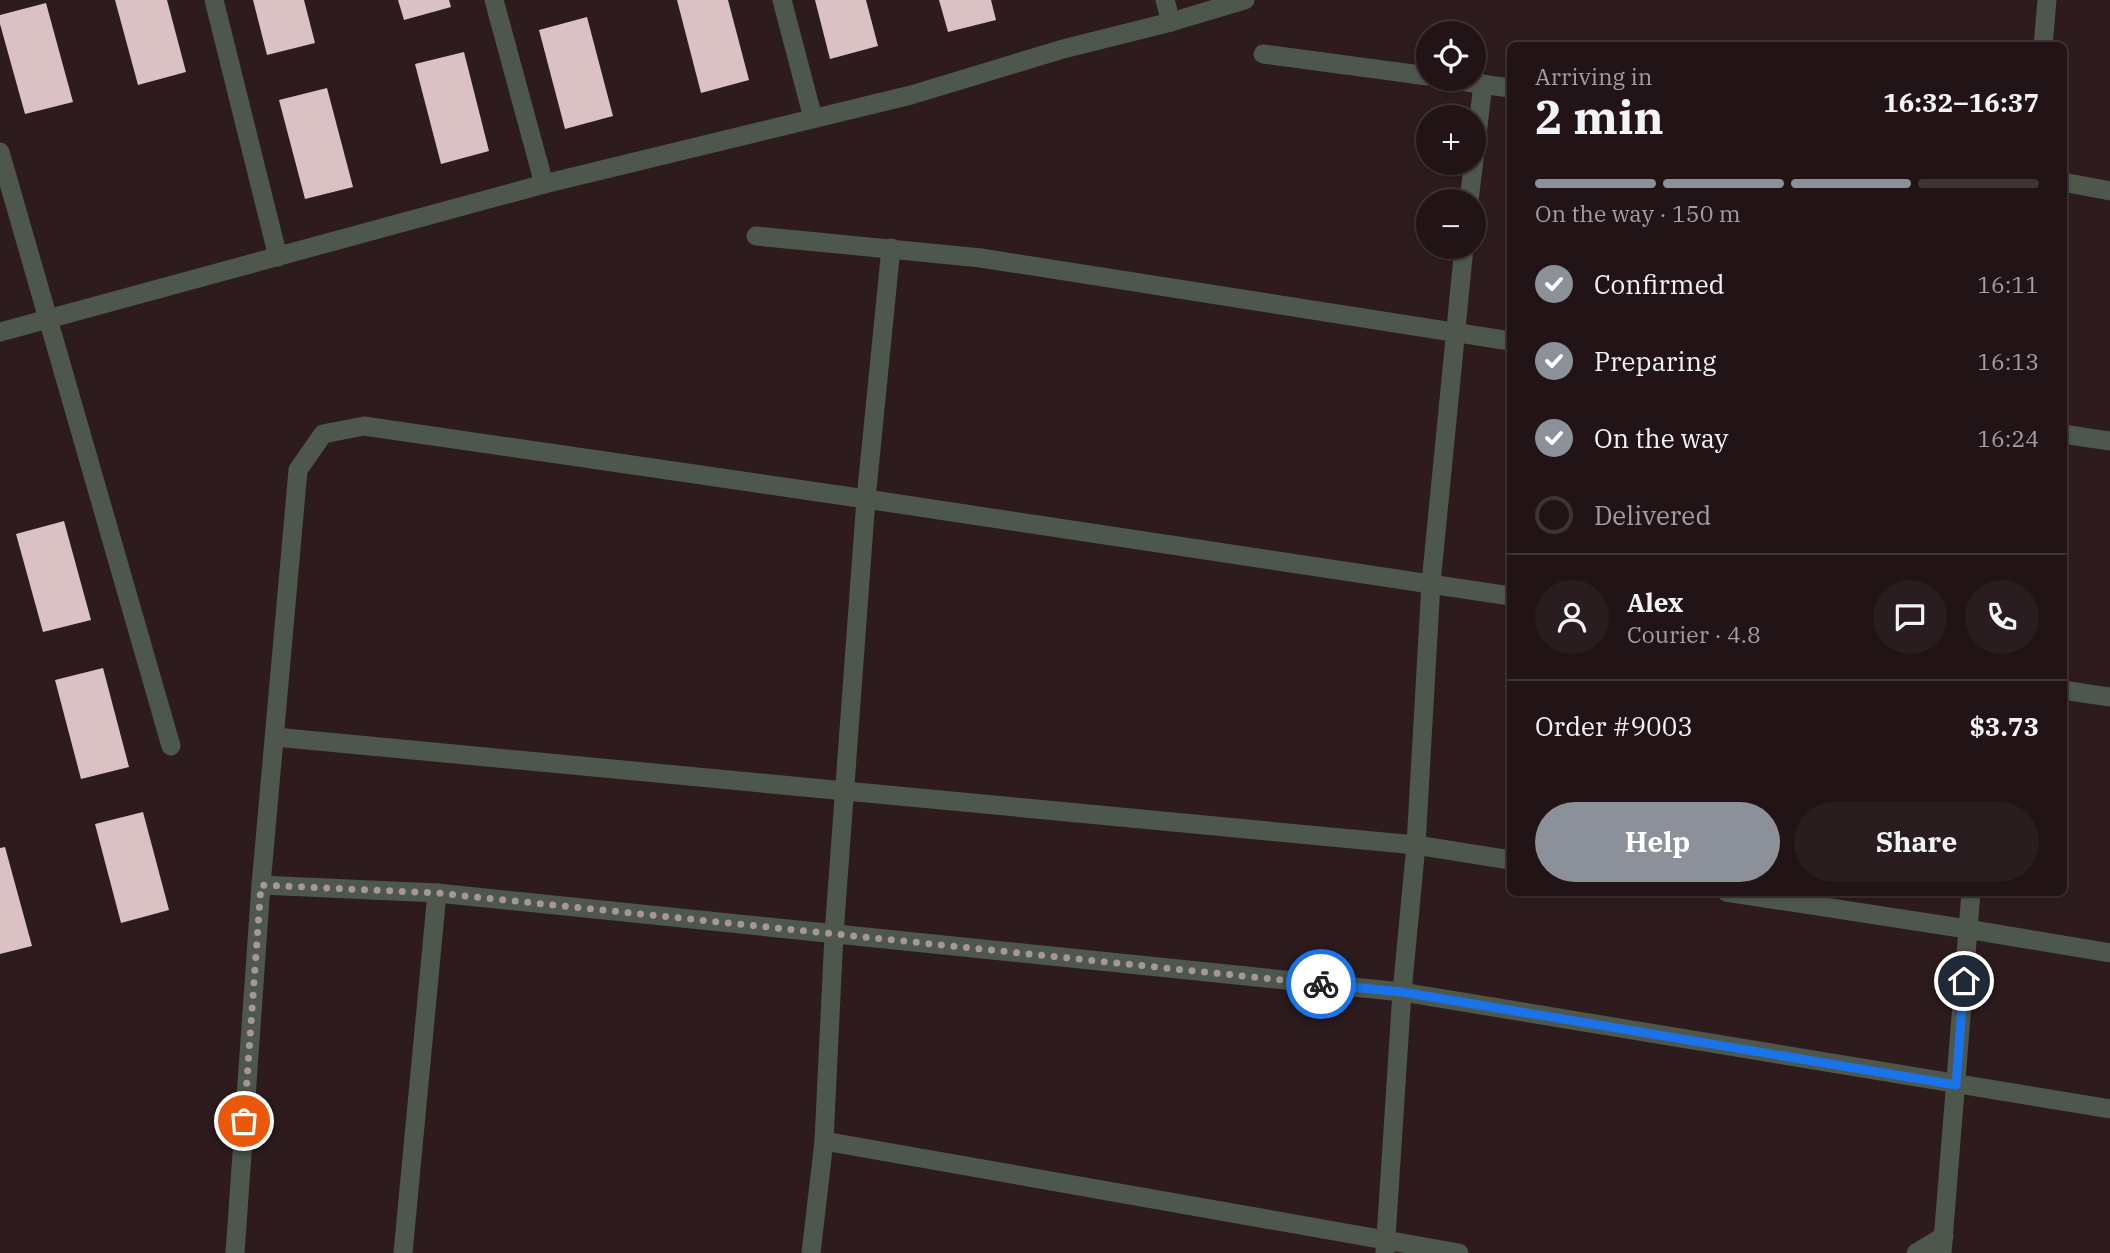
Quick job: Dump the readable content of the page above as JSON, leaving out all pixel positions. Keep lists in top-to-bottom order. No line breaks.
{"page":{"map_buttons":["+","−"],"heading":["2 min","Arriving in","16:32–16:37"],"panel":["Alex","Courier · 4.8","Order #9003","$3.73"],"bar":"On the way · 150 m","list":[["Confirmed","16:11"],["Preparing","16:13"],["On the way","16:24"],"Delivered"],"buttons":["Help","Share"]}}
